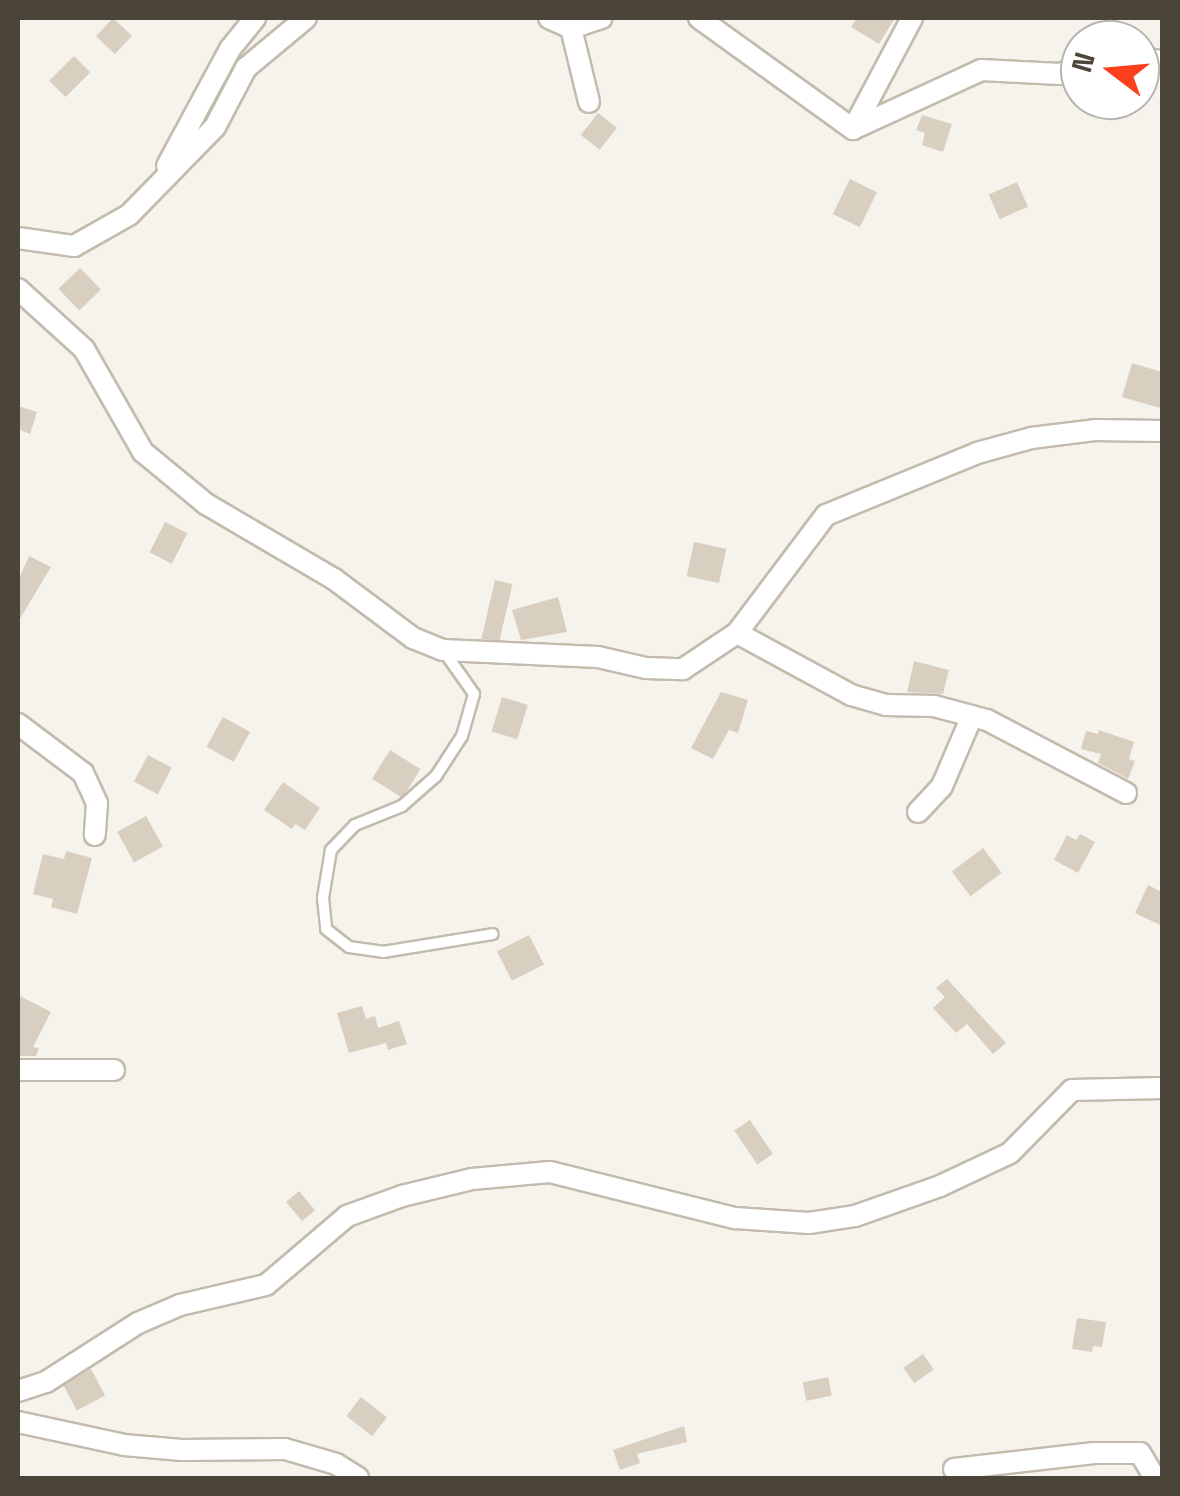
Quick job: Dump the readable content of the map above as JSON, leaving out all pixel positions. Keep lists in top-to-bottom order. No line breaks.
{"north":"left"}
